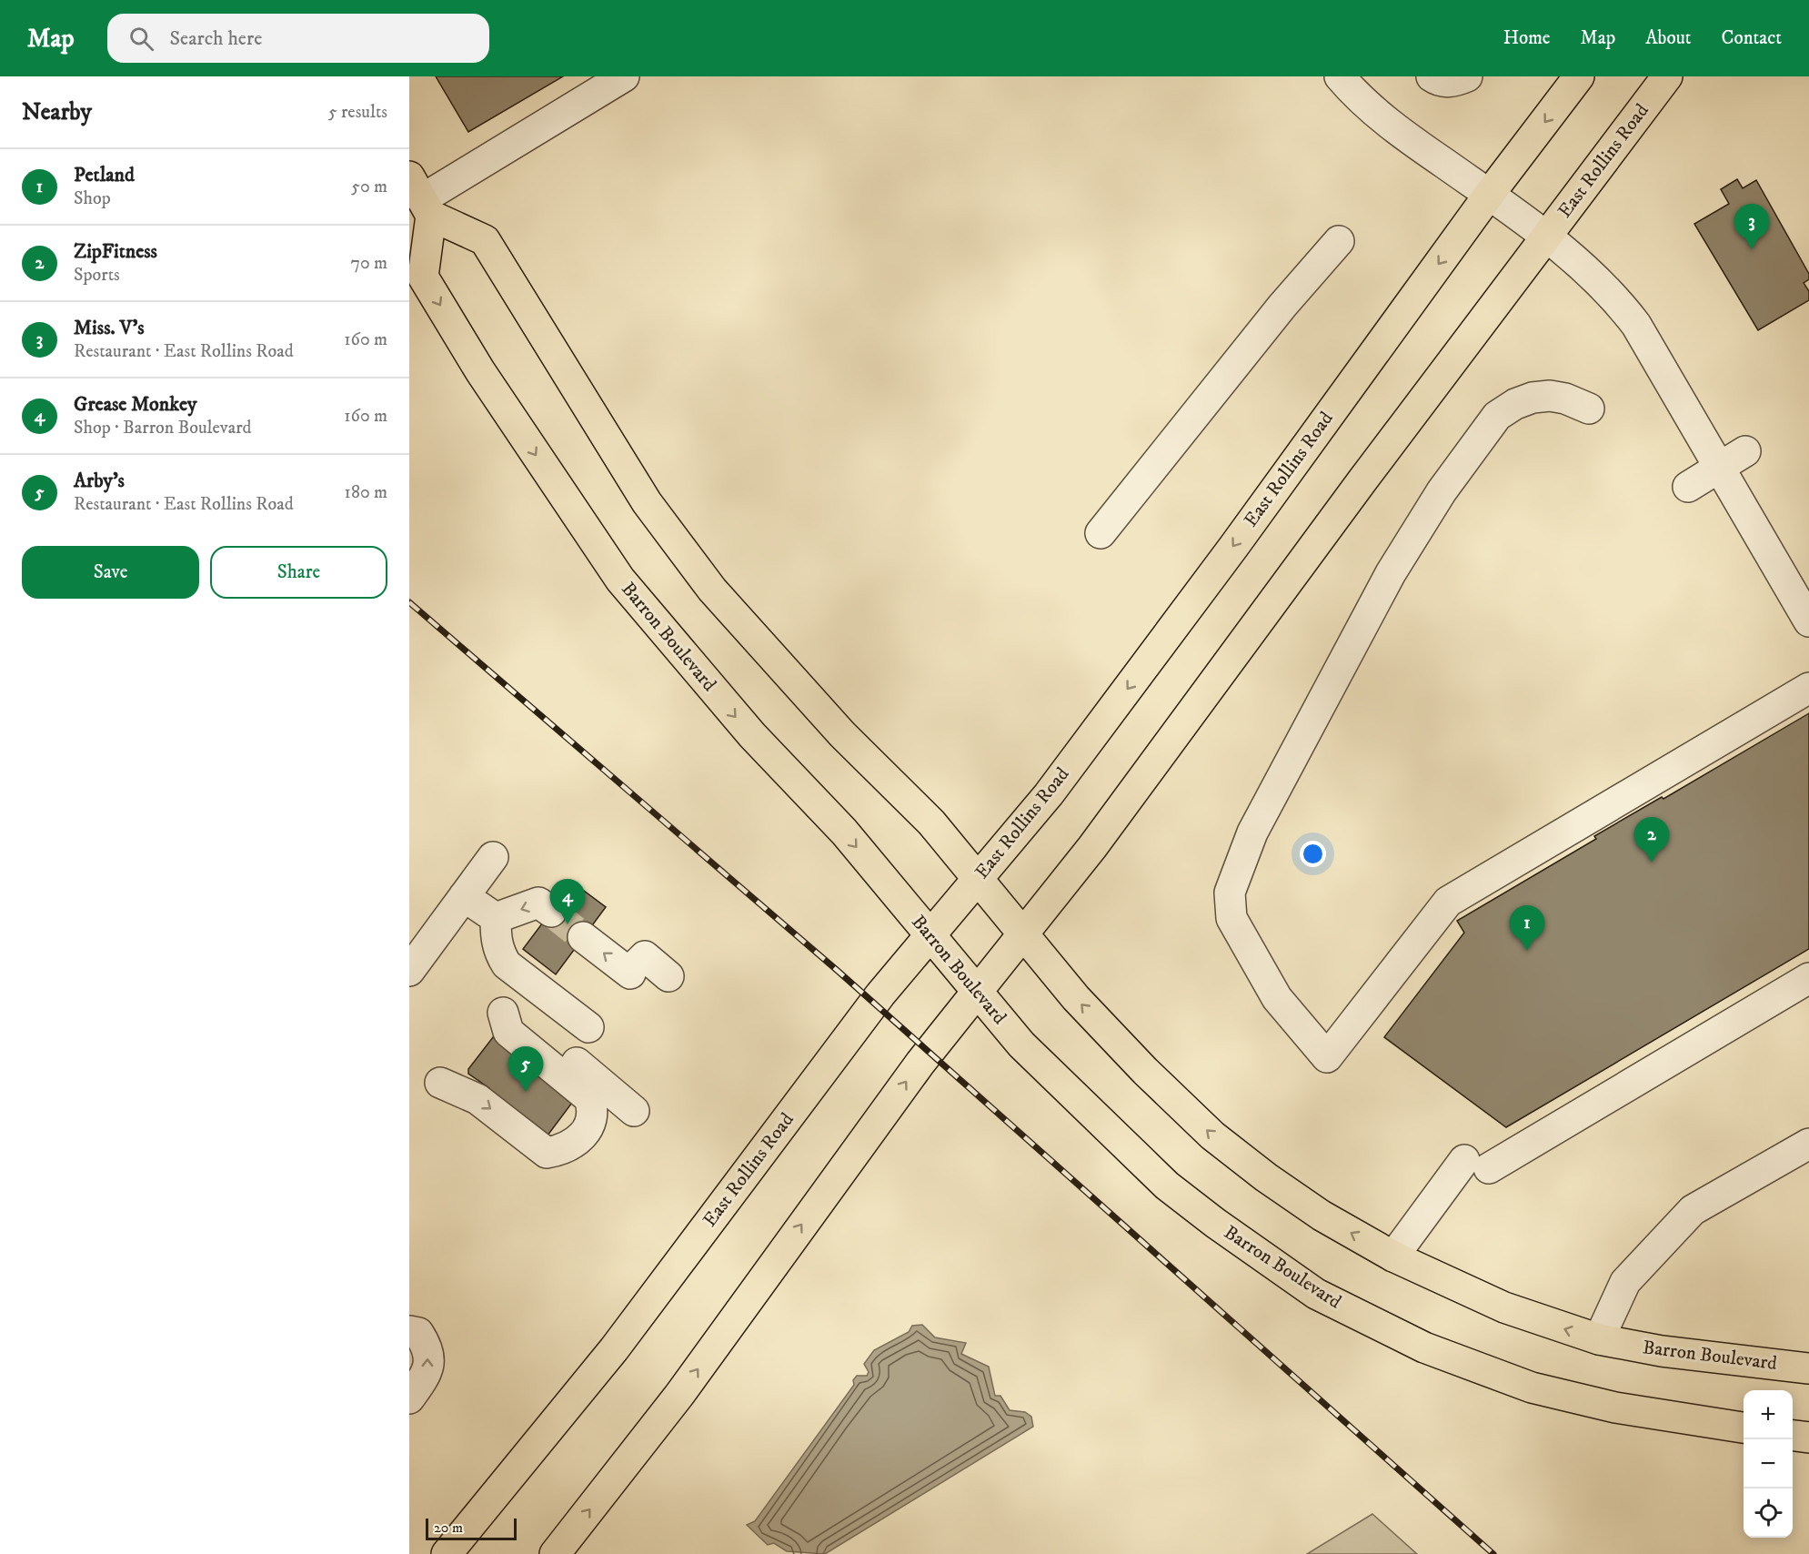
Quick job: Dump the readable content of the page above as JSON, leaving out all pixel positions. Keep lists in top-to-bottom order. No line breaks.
{"streets":{"main road":["East Rollins Road","Barron Boulevard"]},"crossings":[["East Rollins Road","Barron Boulevard"]],"scale_bar":"20 m","page":{"header":"Map","search":"Search here","nav":["Home","Map","About","Contact"],"heading":["Nearby","5 results"],"list":[{"mark":"1","name":"Petland","note":"Shop","value":"50 m"},{"mark":"2","name":"ZipFitness","note":"Sports","value":"70 m"},{"mark":"3","name":"Miss. V's","note":"Restaurant · East Rollins Road","value":"160 m"},{"mark":"4","name":"Grease Monkey","note":"Shop · Barron Boulevard","value":"160 m"},{"mark":"5","name":"Arby's","note":"Restaurant · East Rollins Road","value":"180 m"}],"pins":["3","2","4","1","5"],"buttons":["Save","Share"],"map_buttons":["+","−"],"scale":"20 m"}}
